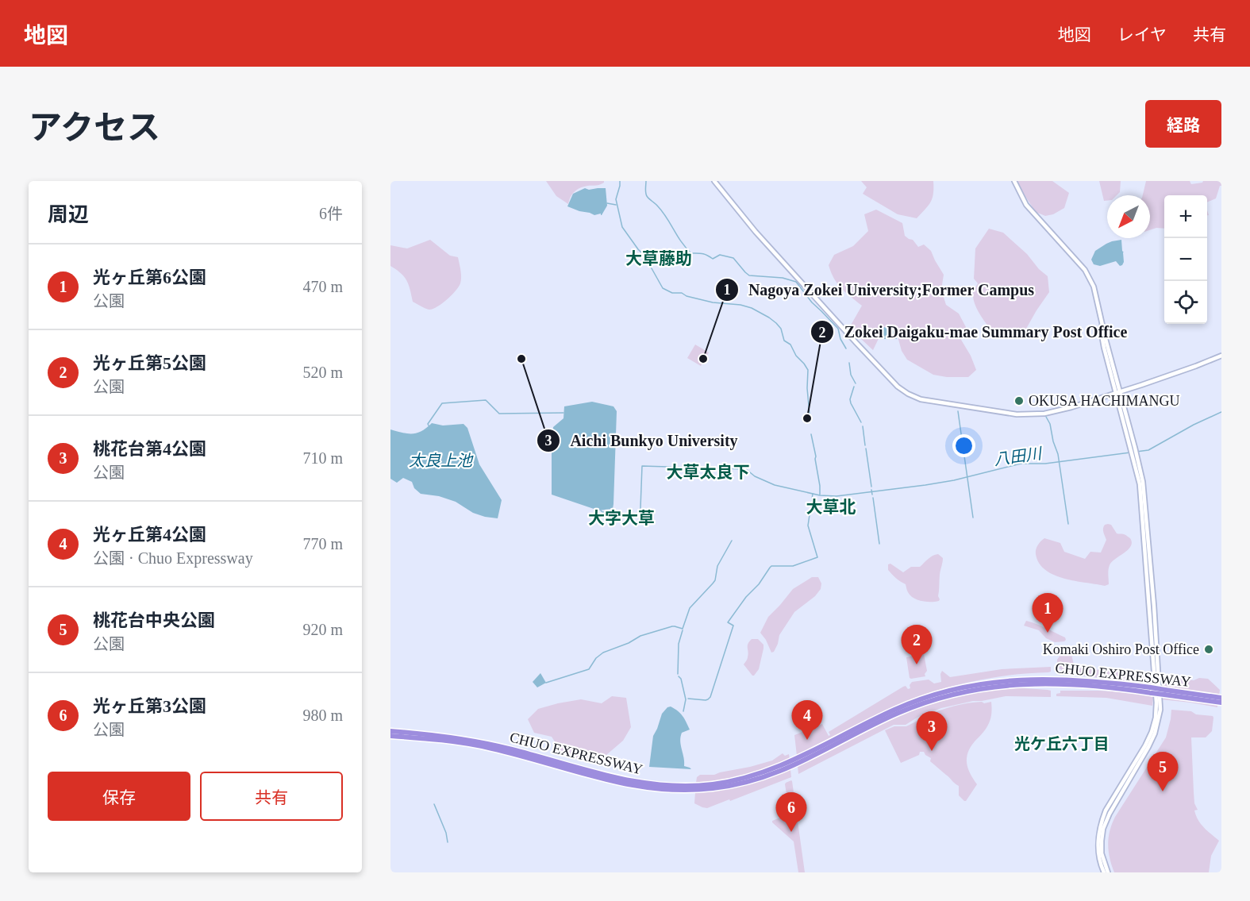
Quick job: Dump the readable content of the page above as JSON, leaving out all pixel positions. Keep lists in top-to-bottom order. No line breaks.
{"streets":{"highway":["CHUO EXPRESSWAY"]},"districts":["大草藤助","大草太良下","大草北","大字大草","光ケ丘六丁目"],"water":["八田川","太良上池"],"places":["Aichi Bunkyo University","Nagoya Zokei University;Former Campus","OKUSA HACHIMANGU","Zokei Daigaku-mae Summary Post Office","Komaki Oshiro Post Office"],"north":"bottom left","page":{"header":"地図","nav":["地図","レイヤ","共有"],"title":"アクセス","buttons":["経路",["保存","共有"]],"heading":["周辺","6件"],"map_buttons":["+","−"],"list":[{"mark":"1","name":"光ヶ丘第6公園","note":"公園","value":"470 m"},{"mark":"2","name":"光ヶ丘第5公園","note":"公園","value":"520 m"},{"mark":"3","name":"桃花台第4公園","note":"公園","value":"710 m"},{"mark":"4","name":"光ヶ丘第4公園","note":"公園 · Chuo Expressway","value":"770 m"},{"mark":"5","name":"桃花台中央公園","note":"公園","value":"920 m"},{"mark":"6","name":"光ヶ丘第3公園","note":"公園","value":"980 m"}],"pins":["1","2","4","3","5","6"]}}
